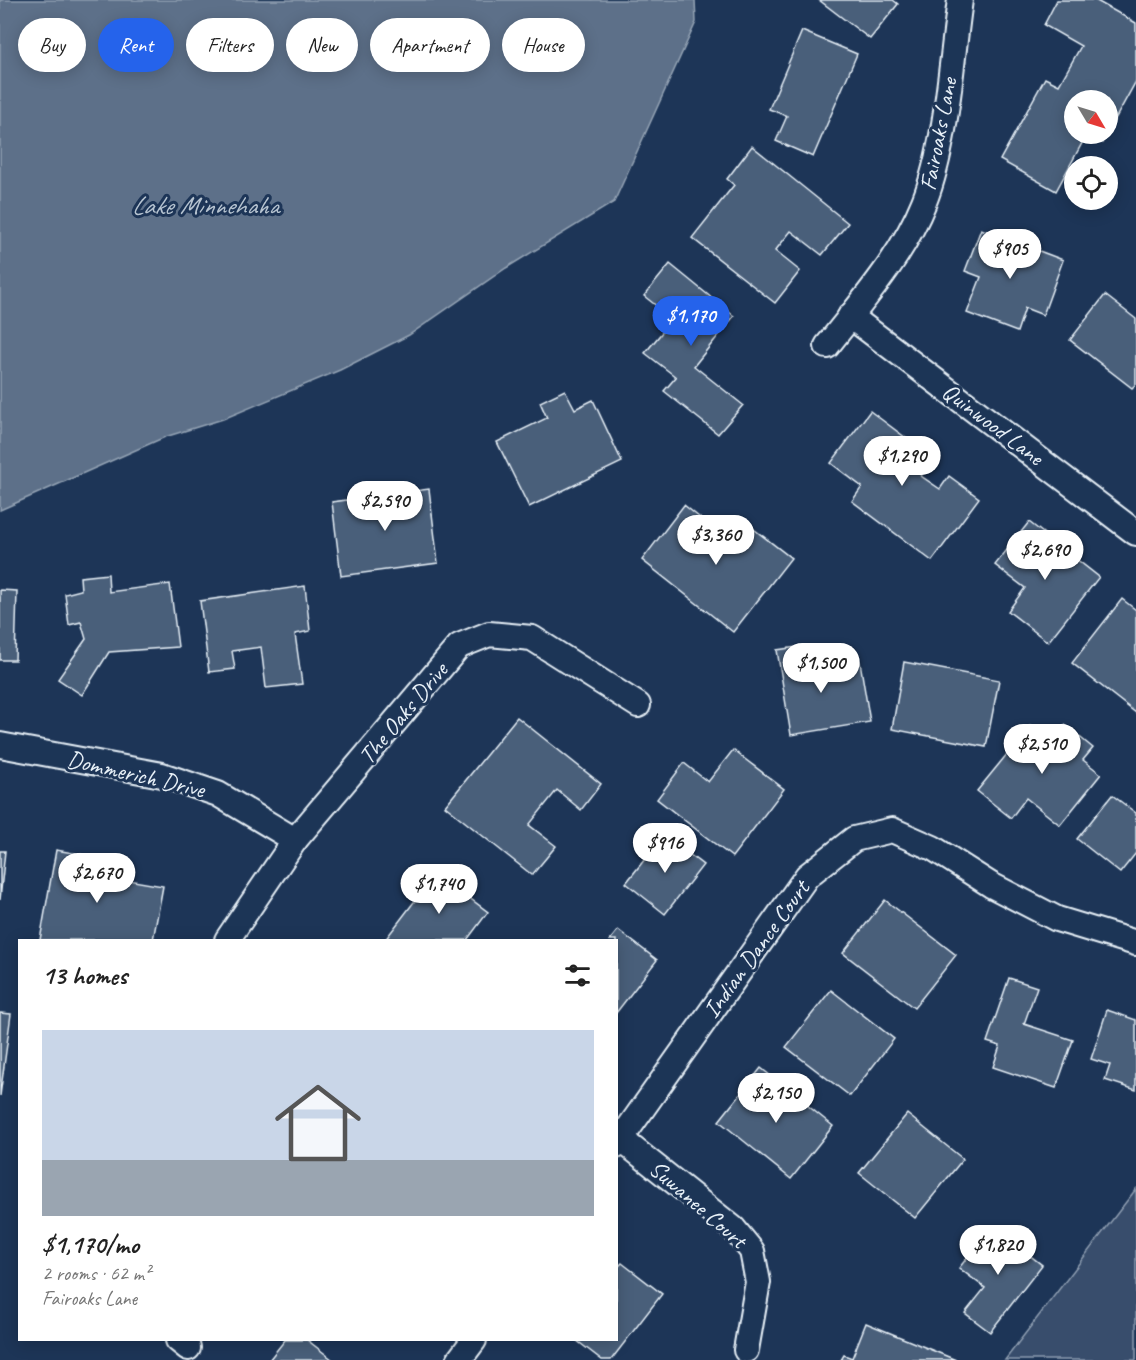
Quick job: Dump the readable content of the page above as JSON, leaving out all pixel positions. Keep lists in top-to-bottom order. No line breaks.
{"streets":{"street":["Fairoaks Lane","Quinwood Lane","The Oaks Drive","Dommerich Drive","Indian Dance Court","Suwanee Court"]},"crossings":[["Fairoaks Lane","Quinwood Lane"],["The Oaks Drive","Dommerich Drive"],["Indian Dance Court","Suwanee Court"]],"water":["Lake Minnehaha"],"north":"bottom right","page":{"chip":["Buy","Rent","Filters","New","Apartment","House"],"price":["$905","$1,170","$1,290","$2,590","$3,360","$2,690","$1,500","$2,510","$916","$2,670","$1,740","$2,150","$1,820"],"heading":"13 homes","list":[{"name":"$1,170/mo","note":"2 rooms · 62 m² · Fairoaks Lane"}]}}
